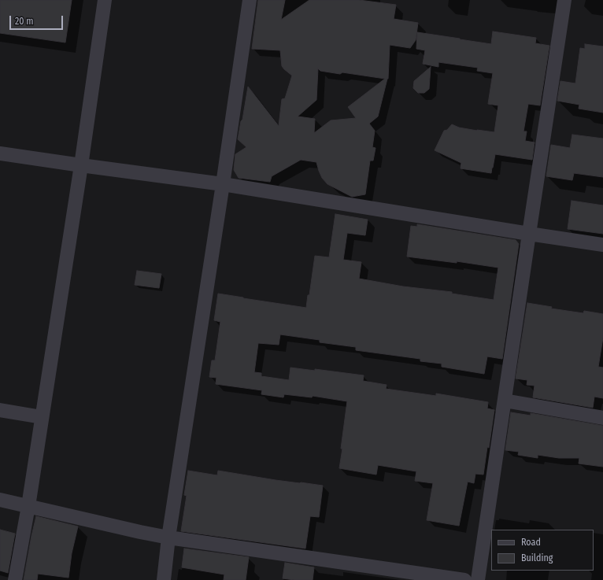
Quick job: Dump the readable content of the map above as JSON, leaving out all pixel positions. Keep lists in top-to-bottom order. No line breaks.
{"legend":["Road","Building"],"scale_bar":"20 m"}
